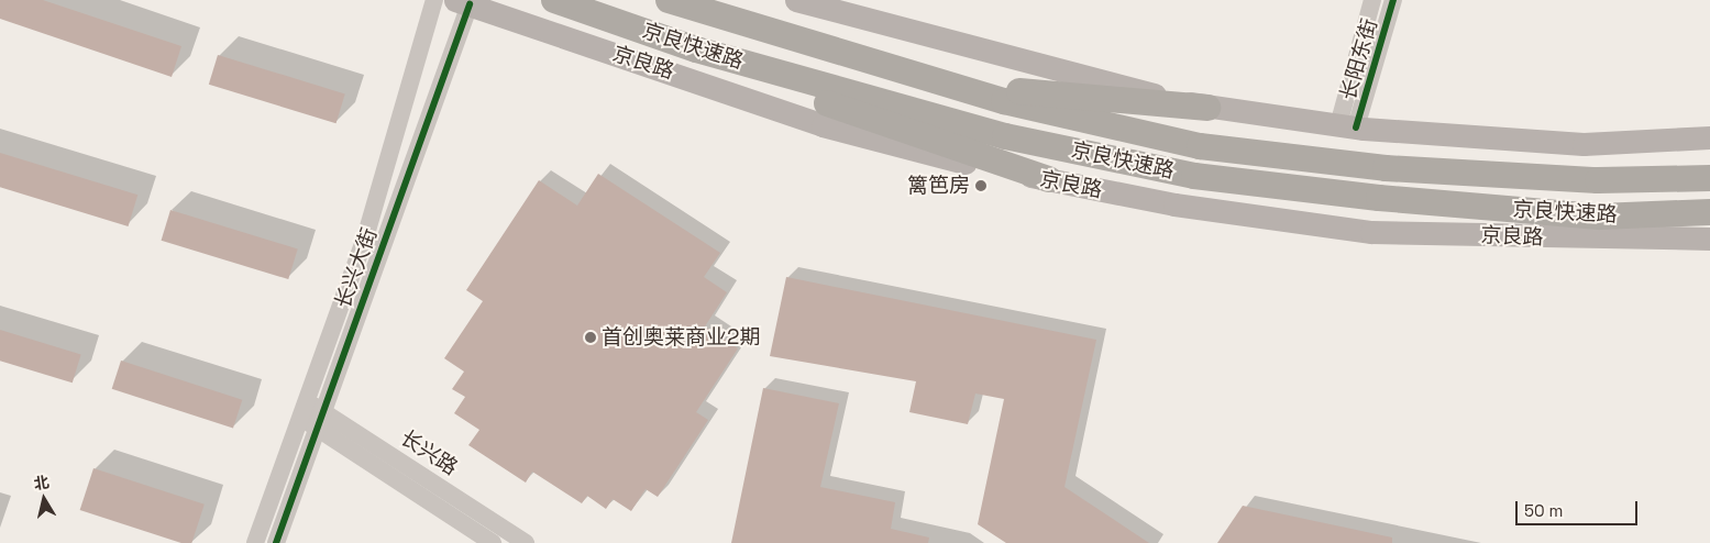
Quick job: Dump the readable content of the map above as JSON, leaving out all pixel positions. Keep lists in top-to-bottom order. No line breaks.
{"streets":{"highway":["京良快速路"],"main road":["京良路"],"street":["长阳东街","长兴大街","长兴路"]},"crossings":[["京良路","长兴大街"],["长兴大街","长兴路"]],"places":["篱笆房","首创奥莱商业2期"],"scale_bar":"50 m","north":"top"}
